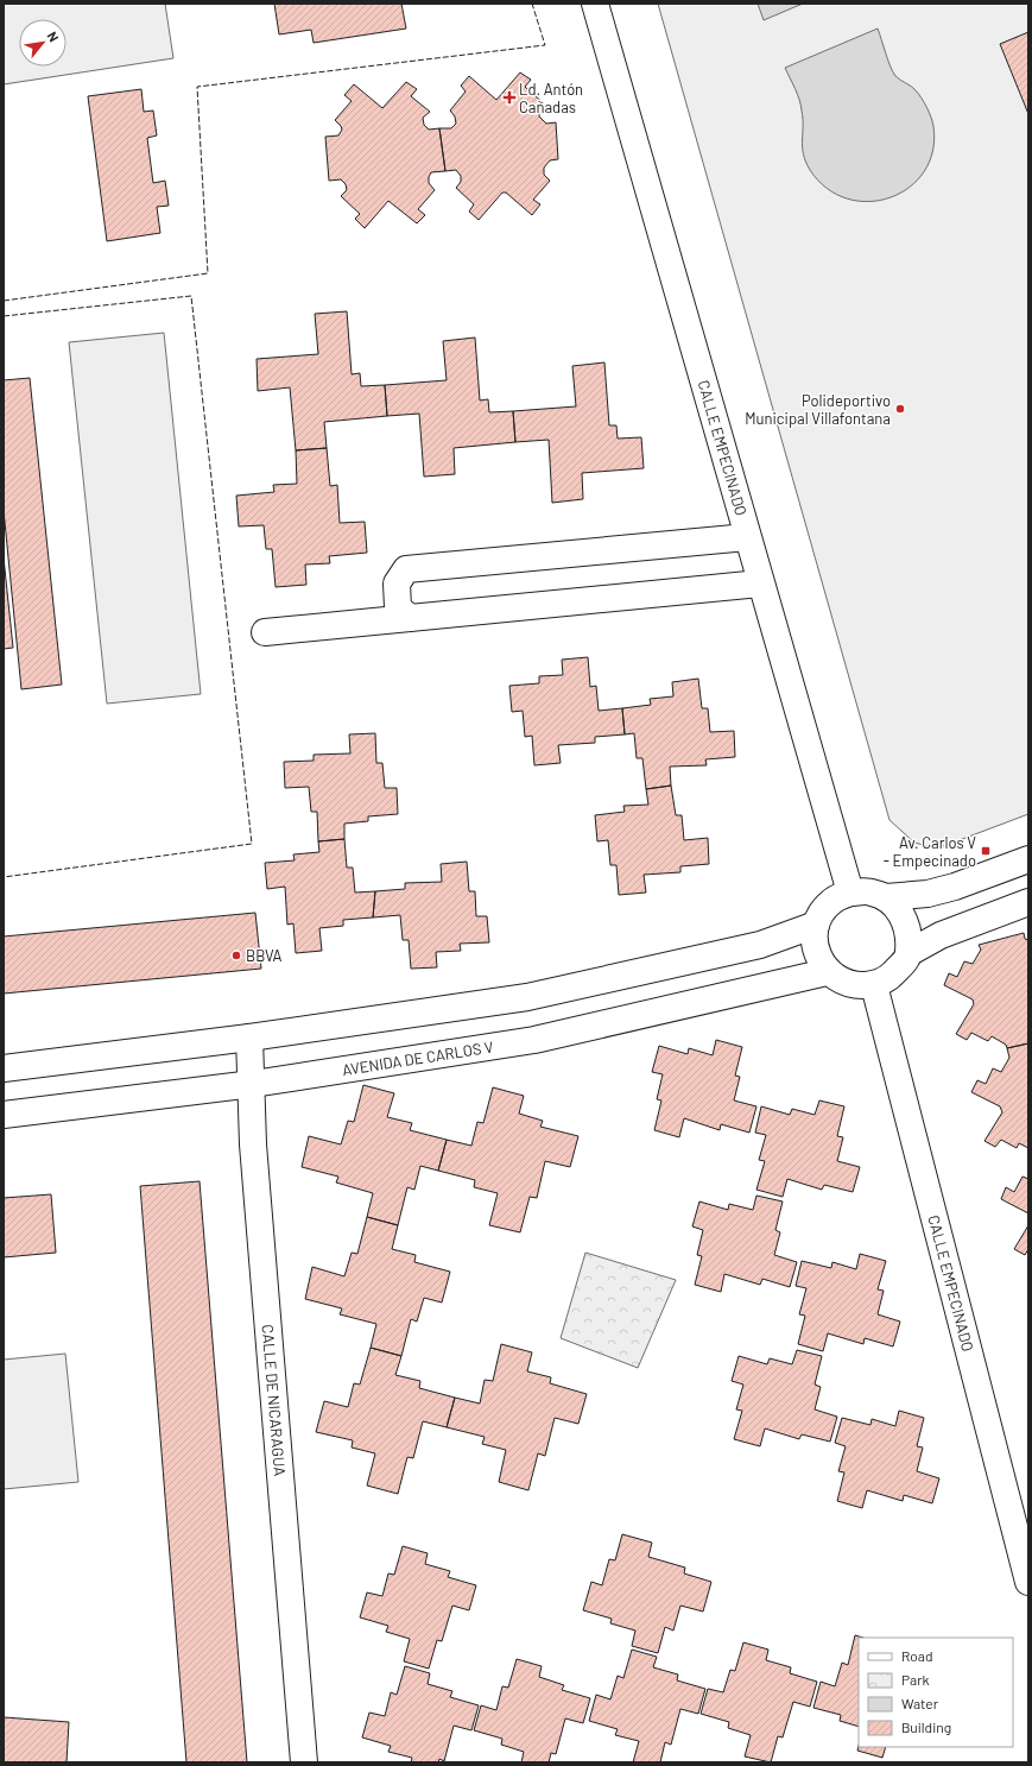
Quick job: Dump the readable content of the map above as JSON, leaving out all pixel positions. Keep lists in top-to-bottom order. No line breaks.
{"streets":{"street":["CALLE EMPECINADO","AVENIDA DE CARLOS V","CALLE DE NICARAGUA"]},"crossings":[["CALLE EMPECINADO","AVENIDA DE CARLOS V"],["AVENIDA DE CARLOS V","CALLE DE NICARAGUA"]],"places":{"health":["Ld. Antón Cañadas"],"other":["Polideportivo Municipal Villafontana","BBVA"],"transit":["Av. Carlos V - Empecinado"]},"legend":["Road","Park","Water","Building"],"north":"top right"}
